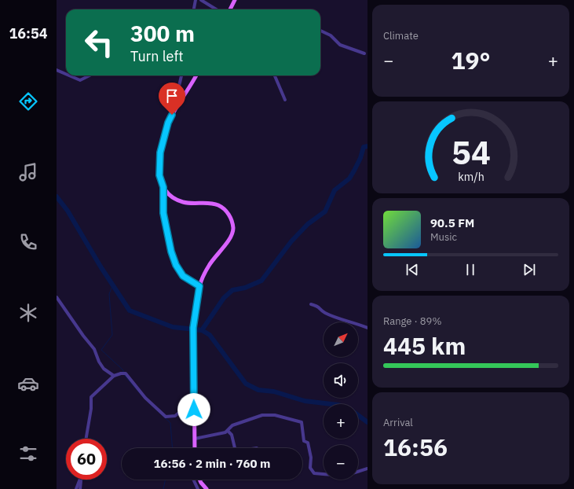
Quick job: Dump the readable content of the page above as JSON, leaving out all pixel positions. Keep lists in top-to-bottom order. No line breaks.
{"north":"top right","page":{"tabs":"16:54","tile":["Climate",["Range · 89%","445 km"],["Arrival","16:56"]],"turn":["300 m","Turn left"],"heat":["−","19°","+"],"song":["90.5 FM","Music"],"map_buttons":["+","−"],"limit":"60","trip":"16:56 · 2 min · 760 m","gauge":["54","km/h"]}}
